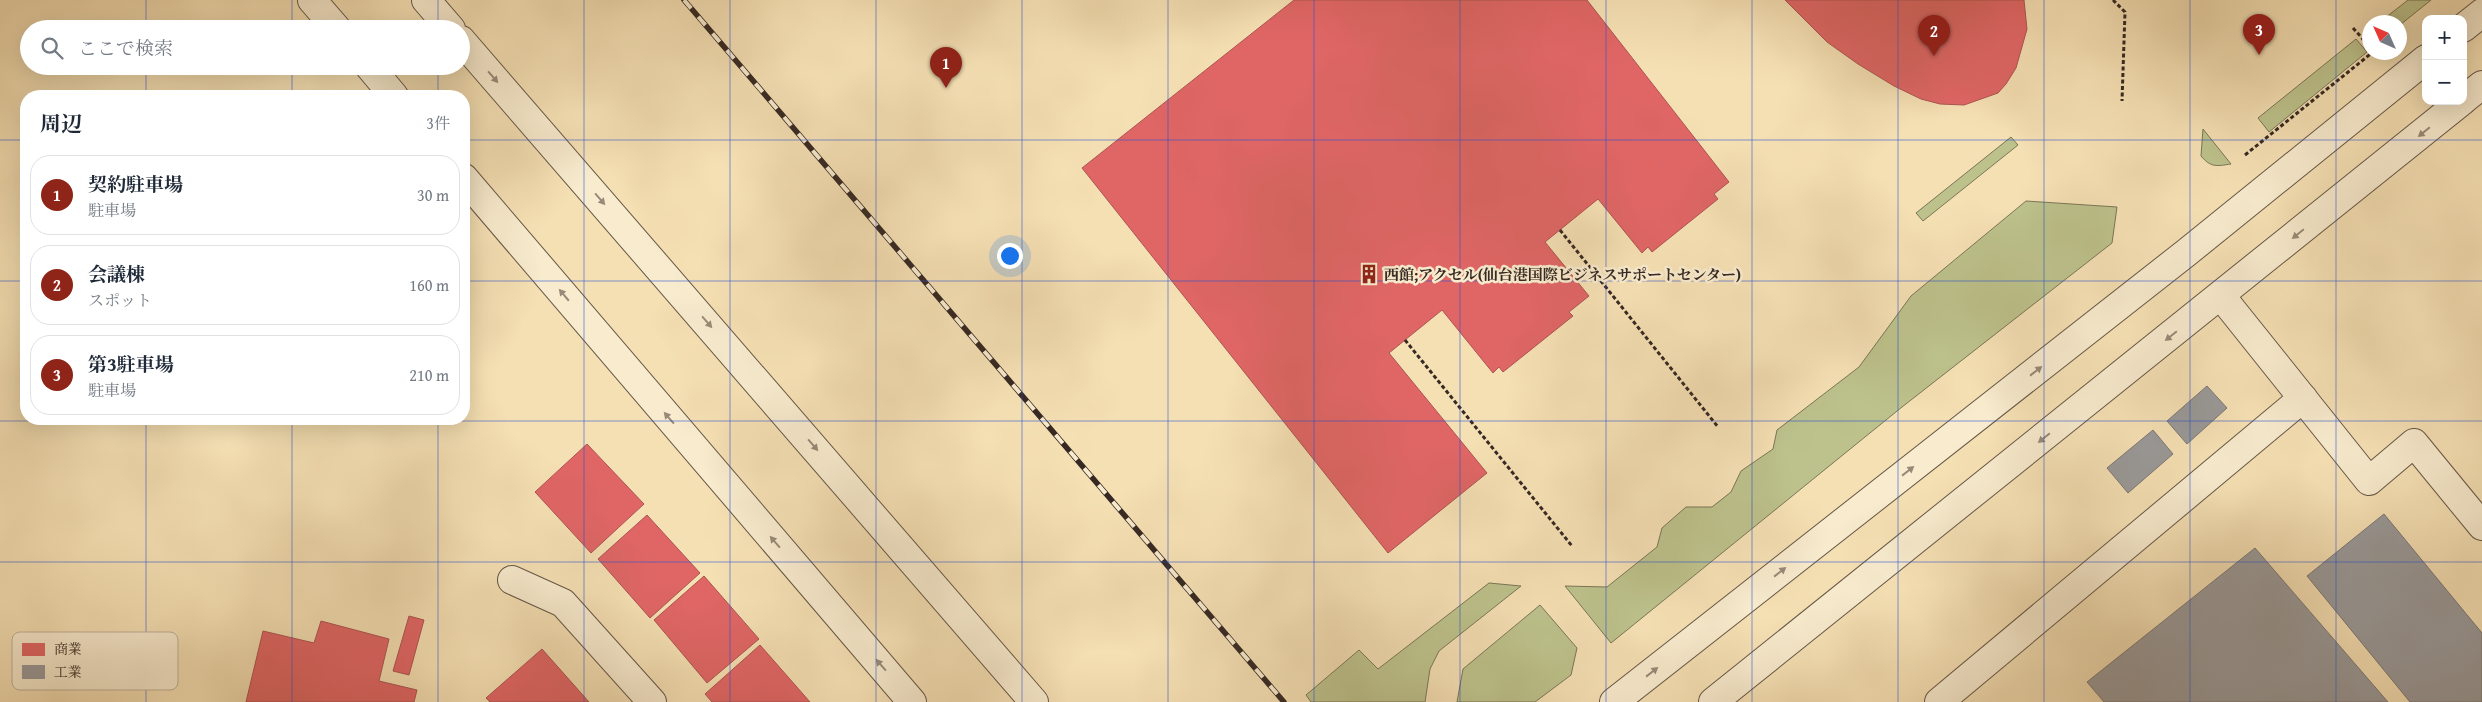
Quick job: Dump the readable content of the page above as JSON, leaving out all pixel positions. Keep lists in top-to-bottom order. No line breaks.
{"places":{"building":["西館;アクセル(仙台港国際ビジネスサポートセンター)"]},"legend":["商業","工業"],"north":"top left","page":{"pins":["3","2","1"],"map_buttons":["+","−"],"search":"ここで検索","heading":["周辺","3件"],"list":[{"mark":"1","name":"契約駐車場","note":"駐車場","value":"30 m"},{"mark":"2","name":"会議棟","note":"スポット","value":"160 m"},{"mark":"3","name":"第3駐車場","note":"駐車場","value":"210 m"}]}}
